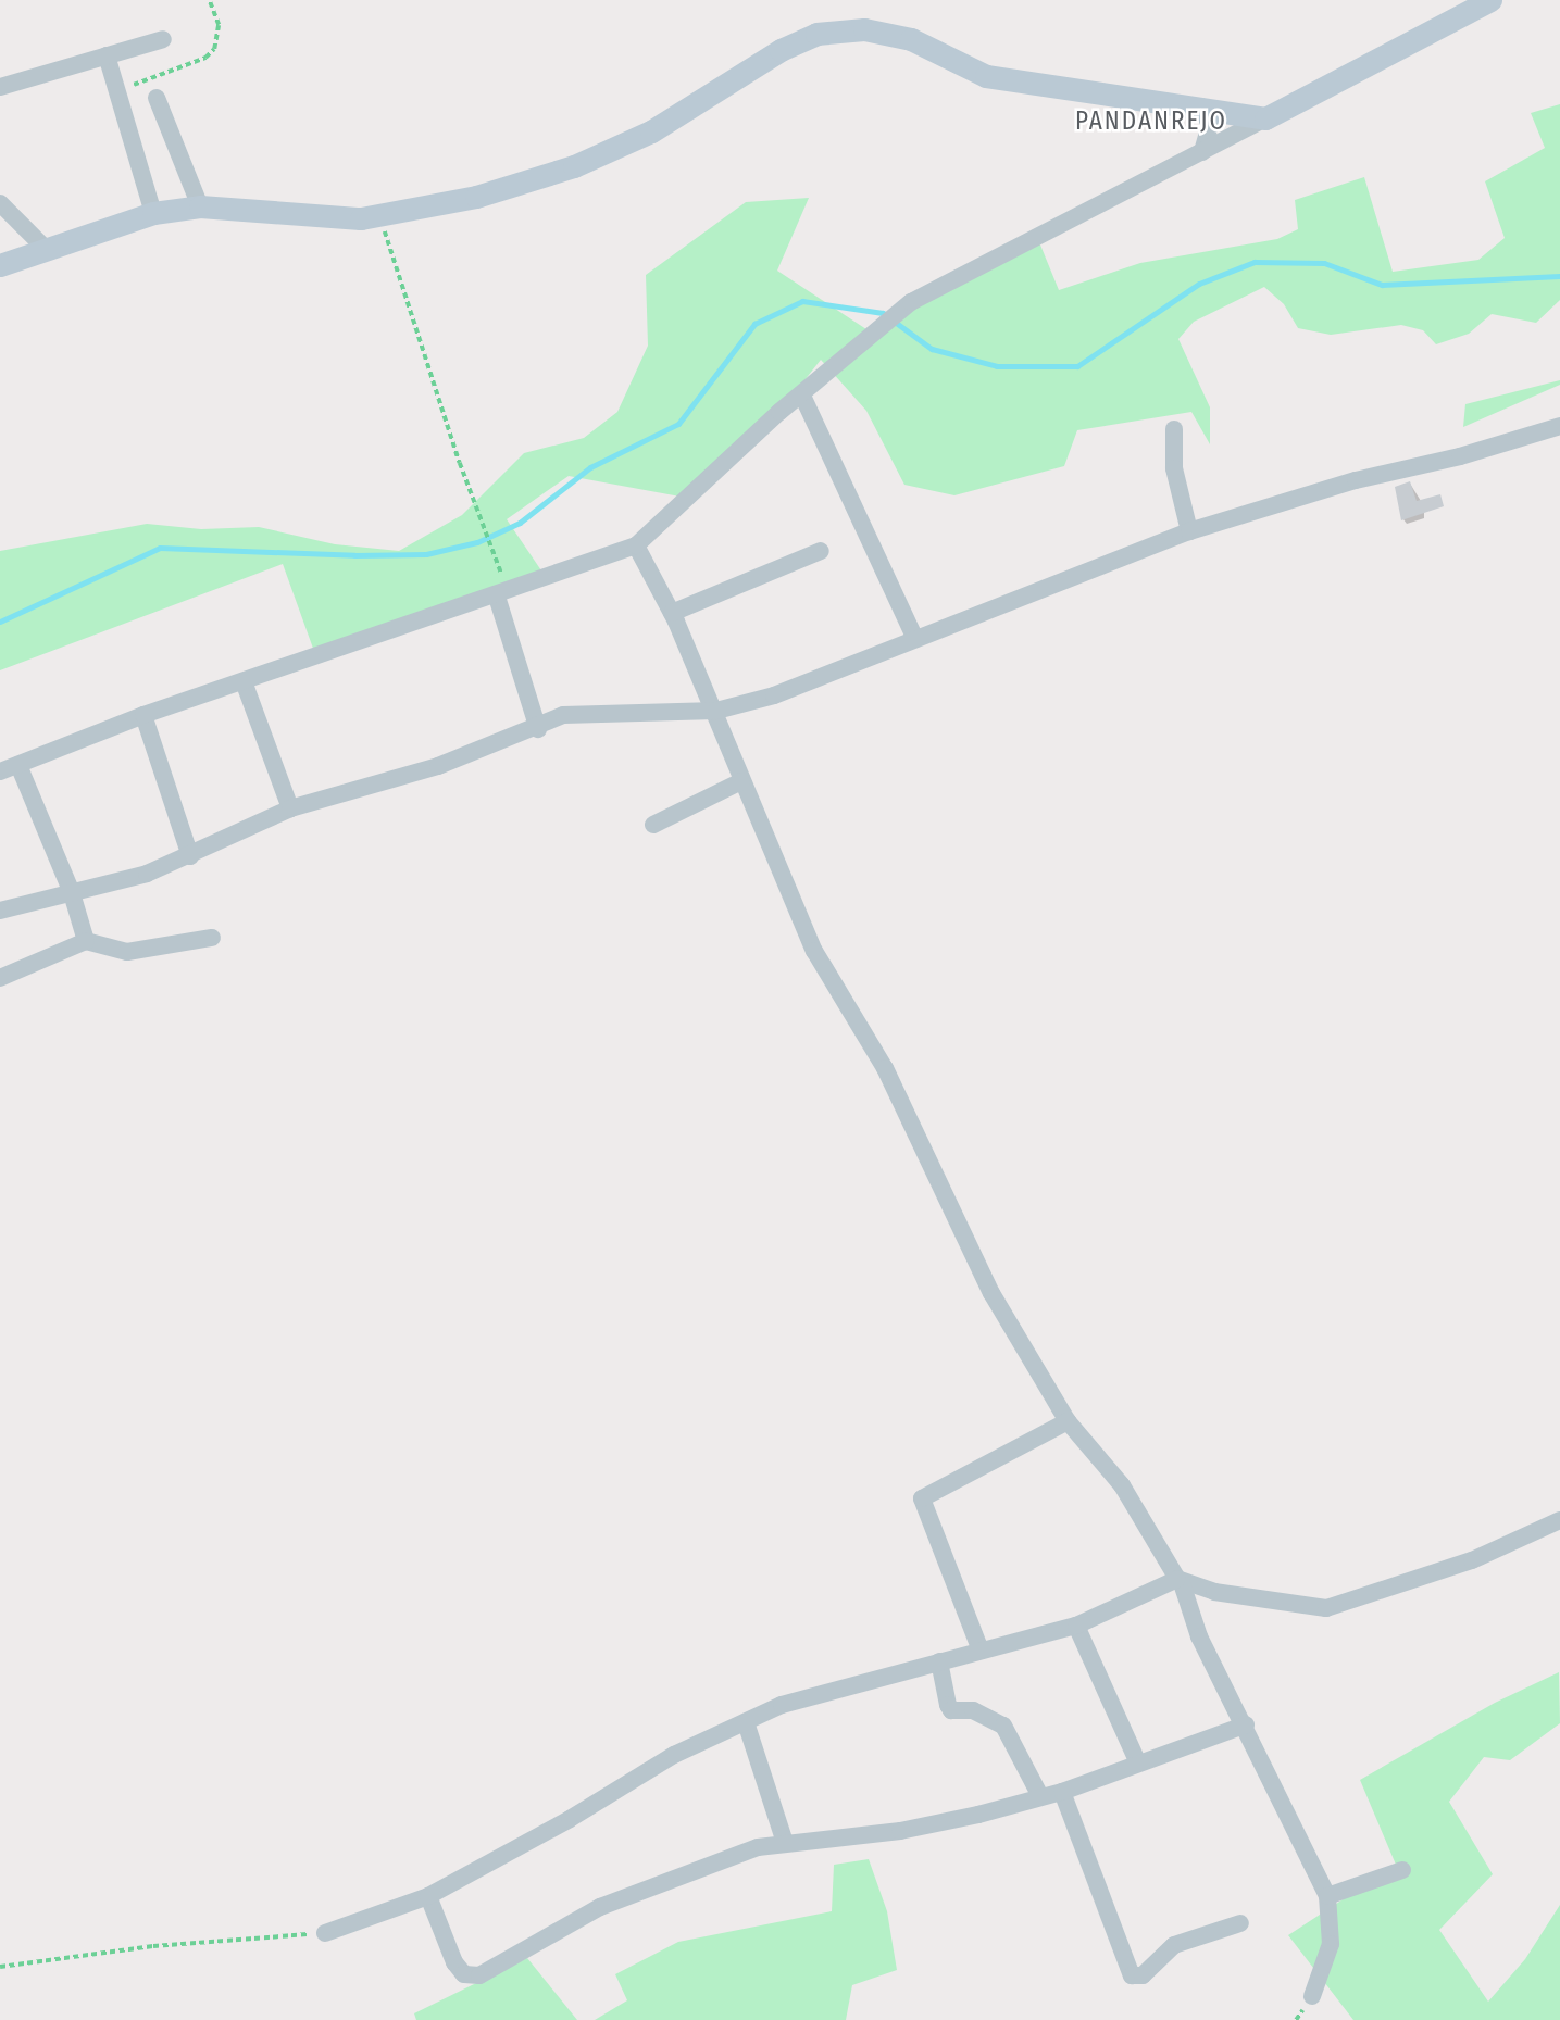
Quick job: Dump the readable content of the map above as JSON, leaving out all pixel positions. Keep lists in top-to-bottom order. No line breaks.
{"districts":["PANDANREJO"]}
